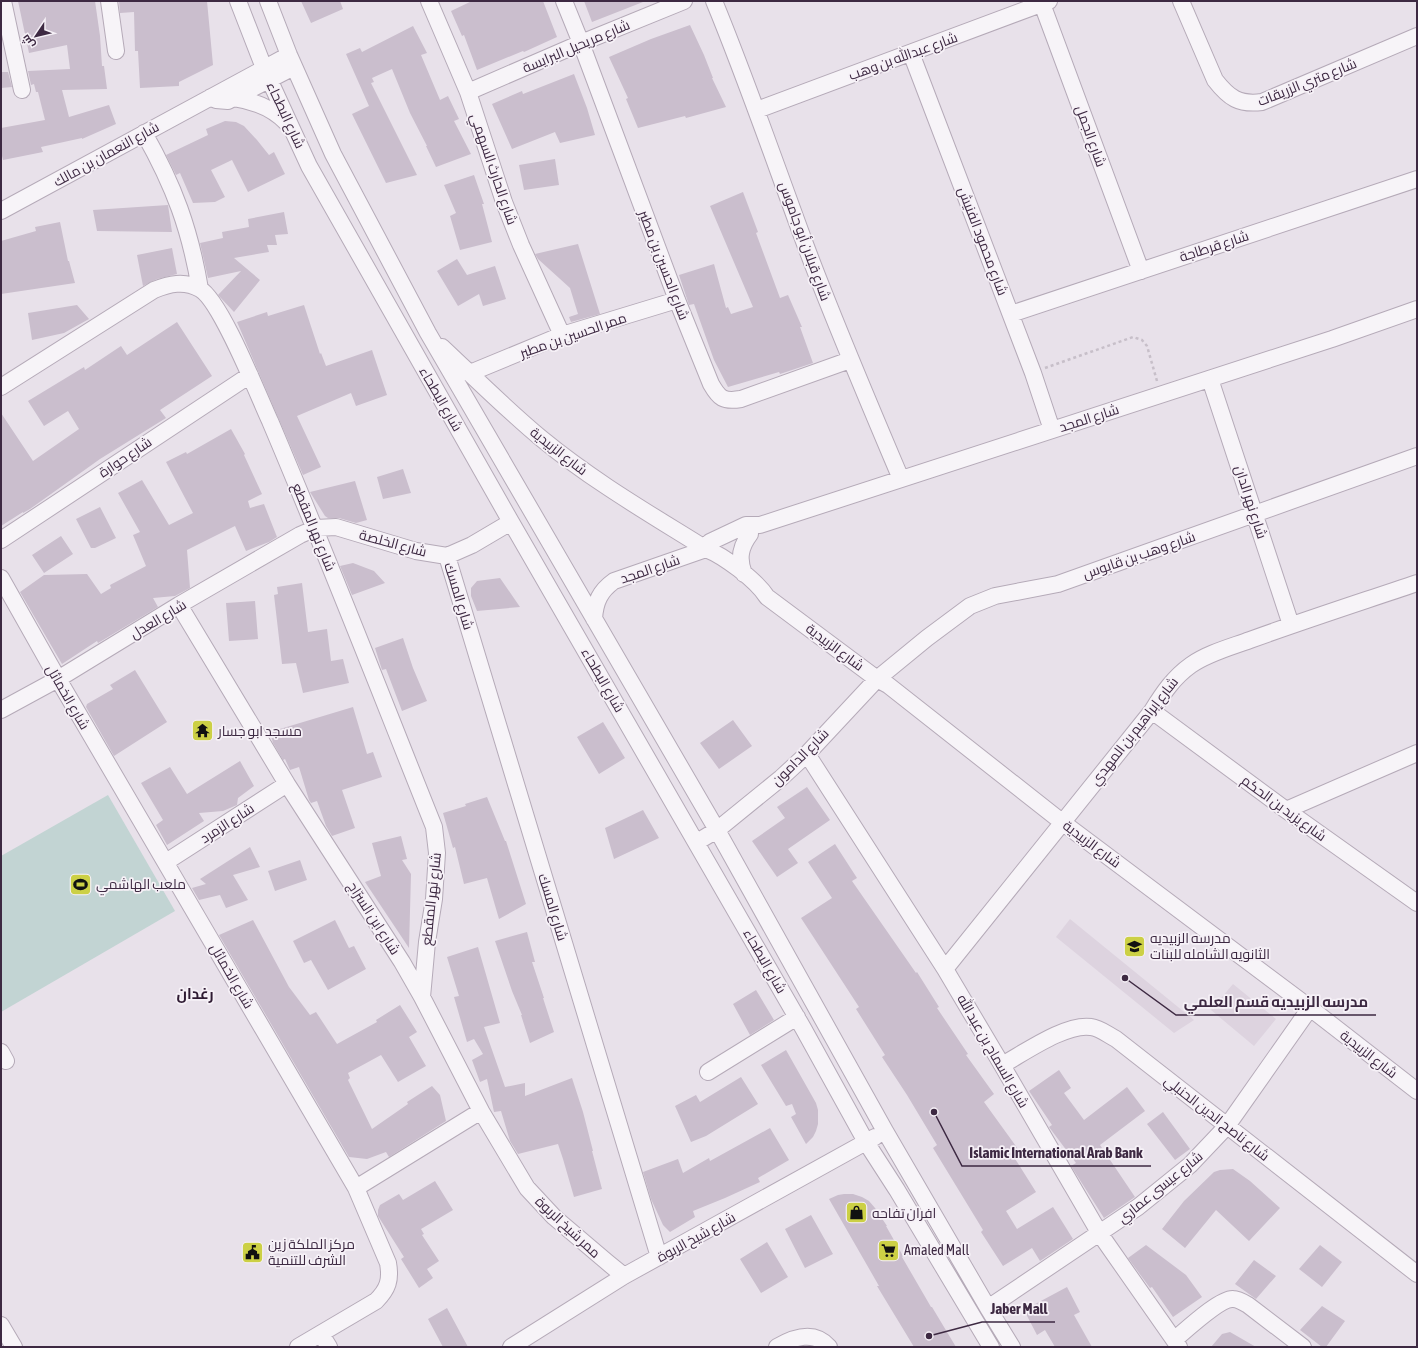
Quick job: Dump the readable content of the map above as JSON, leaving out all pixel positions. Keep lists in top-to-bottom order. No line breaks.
{"streets":{"street":["شارع مريحيل البرايسة","شارع عبدالله بن وهب","شارع متري الزريقات","شارع البطحاء","شارع الجمل","شارع النعمان بن مالك","شارع الحارث السهمي","شارع قبلان أبو جاموس","شارع محمود الفنيش","شارع قرطاجة","شارع الحسين بن مطير","ممر الحسين بن مطير","شارع المجد","شارع الزبيدية","شارع حوارة","شارع نهر الدان","شارع نهر المقطع","شارع الخلصة","شارع وهب بن قابوس","شارع المسك","شارع العدل","شارع الخمائل","شارع إبراهيم بن المهدي","شارع الدامون","شارع يزيد بن الحكم","شارع الزمرد","شارع ابن السرّاج","شارع السماح بن عبد الله","شارع ناصح الدين الحنبلي","شارع عيسى عماري","ممر شيخ الربوة","شارع شيخ الربوة"]},"crossings":[["شارع مريحيل البرايسة","شارع الحارث السهمي"],["شارع مريحيل البرايسة","شارع الحسين بن مطير"],["شارع عبدالله بن وهب","شارع الجمل"],["شارع عبدالله بن وهب","شارع قبلان أبو جاموس"],["شارع عبدالله بن وهب","شارع محمود الفنيش"],["شارع البطحاء","شارع النعمان بن مالك"],["شارع البطحاء","شارع المجد"],["شارع البطحاء","شارع الزبيدية"],["شارع البطحاء","شارع الخلصة"],["شارع البطحاء","شارع الدامون"],["شارع البطحاء","شارع عيسى عماري"],["شارع البطحاء","شارع شيخ الربوة"],["شارع الجمل","شارع قرطاجة"],["شارع الحارث السهمي","ممر الحسين بن مطير"],["شارع قبلان أبو جاموس","شارع الحسين بن مطير"],["شارع قبلان أبو جاموس","شارع المجد"],["شارع محمود الفنيش","شارع قرطاجة"],["شارع محمود الفنيش","شارع المجد"],["شارع الحسين بن مطير","ممر الحسين بن مطير"],["ممر الحسين بن مطير","شارع الزبيدية"],["شارع المجد","شارع الزبيدية"],["شارع المجد","شارع نهر الدان"],["شارع الزبيدية","شارع وهب بن قابوس"],["شارع الزبيدية","شارع إبراهيم بن المهدي"],["شارع الزبيدية","شارع الدامون"],["شارع الزبيدية","شارع عيسى عماري"],["شارع حوارة","شارع نهر المقطع"],["شارع نهر الدان","شارع وهب بن قابوس"],["شارع نهر الدان","شارع إبراهيم بن المهدي"],["شارع نهر المقطع","شارع الخلصة"],["شارع نهر المقطع","شارع العدل"],["شارع نهر المقطع","شارع ابن السرّاج"],["شارع الخلصة","شارع المسك"],["شارع الخلصة","شارع العدل"],["شارع وهب بن قابوس","شارع الدامون"],["شارع المسك","شارع شيخ الربوة"],["شارع العدل","شارع الخمائل"],["شارع العدل","شارع ابن السرّاج"],["شارع الخمائل","شارع الزمرد"],["شارع إبراهيم بن المهدي","شارع يزيد بن الحكم"],["شارع إبراهيم بن المهدي","شارع السماح بن عبد الله"],["شارع الدامون","شارع السماح بن عبد الله"],["شارع الزمرد","شارع ابن السرّاج"],["شارع ابن السرّاج","ممر شيخ الربوة"],["شارع السماح بن عبد الله","شارع ناصح الدين الحنبلي"],["شارع السماح بن عبد الله","شارع عيسى عماري"],["شارع ناصح الدين الحنبلي","شارع عيسى عماري"],["ممر شيخ الربوة","شارع شيخ الربوة"]],"districts":["رغدان"],"places":{"temple":["مسجد ابو جسار"],"sports":["ملعب الهاشمي"],"school or university":["مدرسه الزبيديه الثانويه الشامله للبنات"],"other":["مدرسه الزبيديه قسم العلمي","Islamic International Arab Bank","Jaber Mall"],"shop":["افران تفاحه"],"supermarket":["Amaled Mall"],"public building":["مركز الملكة زين الشرف للتنمية"]},"north":"bottom left"}
